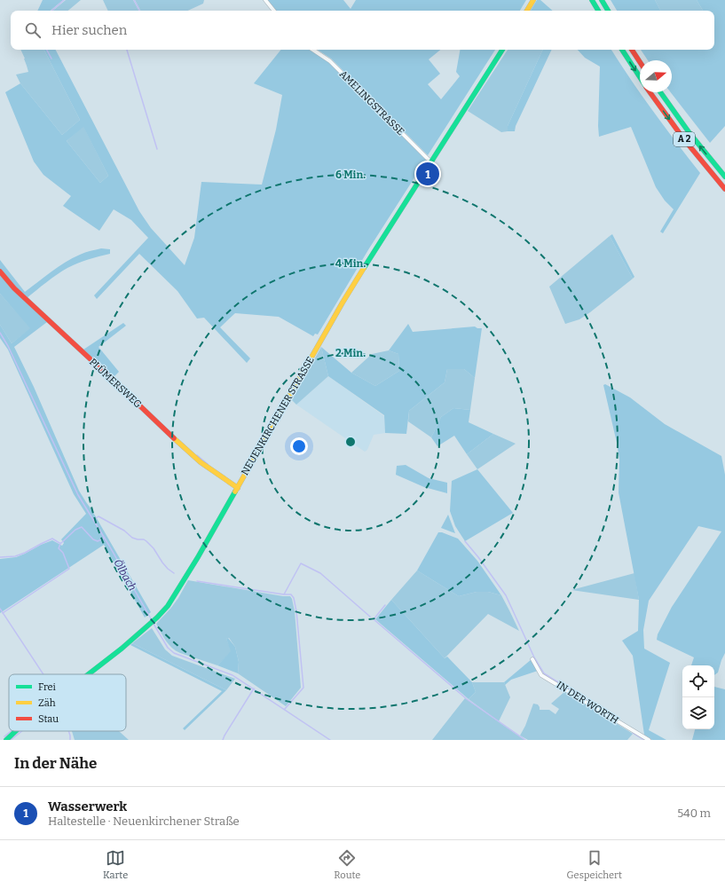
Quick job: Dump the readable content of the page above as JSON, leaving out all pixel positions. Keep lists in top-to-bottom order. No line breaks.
{"streets":{"main road":["A 2","PLÜMERSWEG","NEUENKIRCHENER STRASSE"],"street":["AMELINGSTRASSE","IN DER WORTH"]},"crossings":[["AMELINGSTRASSE","NEUENKIRCHENER STRASSE"],["PLÜMERSWEG","NEUENKIRCHENER STRASSE"]],"water":["Ölbach"],"legend":["Frei","Zäh","Stau"],"north":"right","page":{"search":"Hier suchen","pins":"1","heading":"In der Nähe","list":[{"mark":"1","name":"Wasserwerk","note":"Haltestelle · Neuenkirchener Straße","value":"540 m"}],"nav":["Karte","Route","Gespeichert"]},"rings":["6 Min.","4 Min.","2 Min."]}
